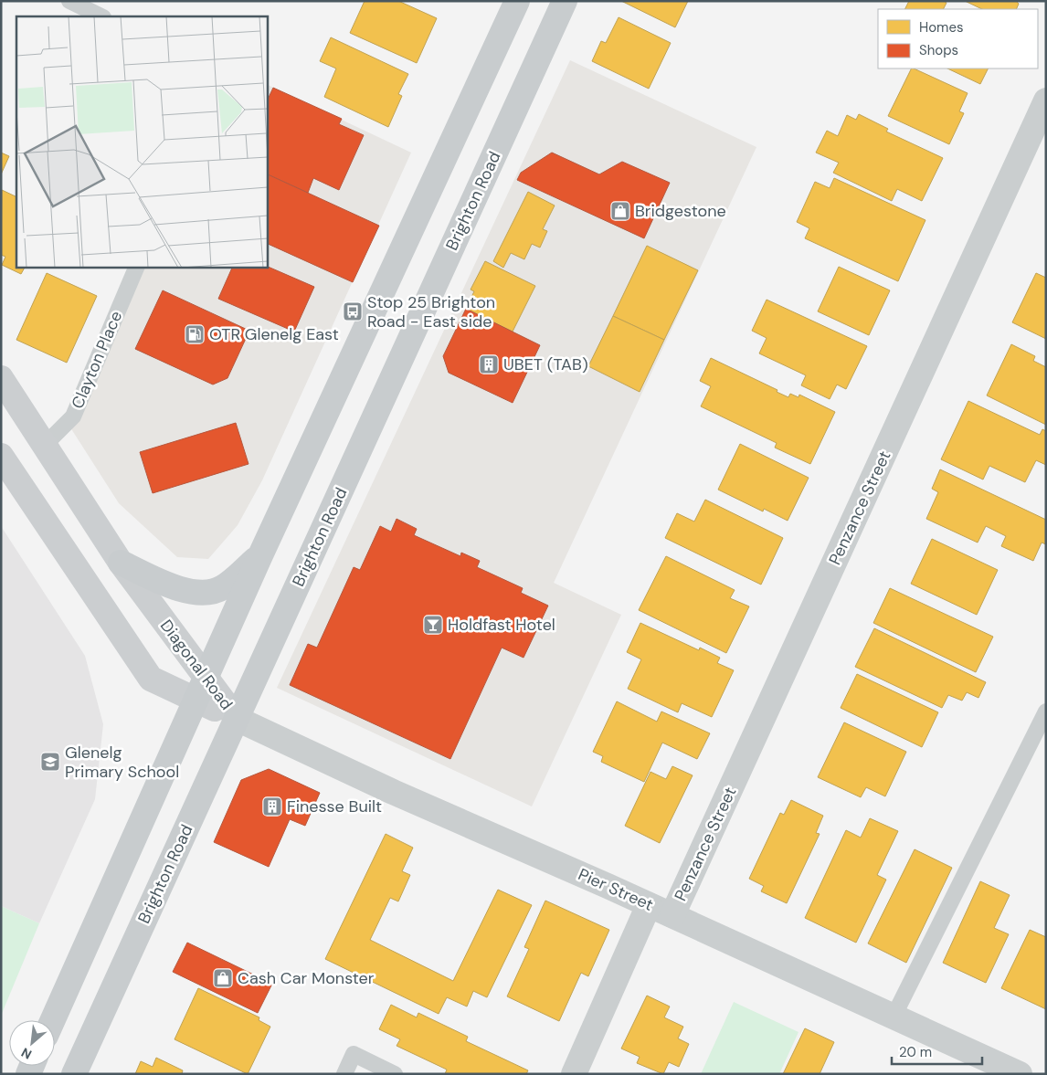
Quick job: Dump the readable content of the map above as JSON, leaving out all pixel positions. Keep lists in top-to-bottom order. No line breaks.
{"streets":{"main road":["Brighton Road","Diagonal Road"],"street":["Penzance Street","Pier Street"],"lane":["Clayton Place"]},"crossings":[["Brighton Road","Diagonal Road"],["Brighton Road","Pier Street"],["Clayton Place","Diagonal Road"],["Penzance Street","Pier Street"],["Diagonal Road","Pier Street"]],"places":{"shop":["Bridgestone","Cash Car Monster"],"bus stop":["Stop 25 Brighton Road - East side"],"fuel station":["OTR Glenelg East"],"building":["UBET (TAB)","Finesse Built"],"bar":["Holdfast Hotel"],"school or university":["Glenelg Primary School"]},"legend":["Homes","Shops"],"scale_bar":"20 m","north":"bottom left"}
